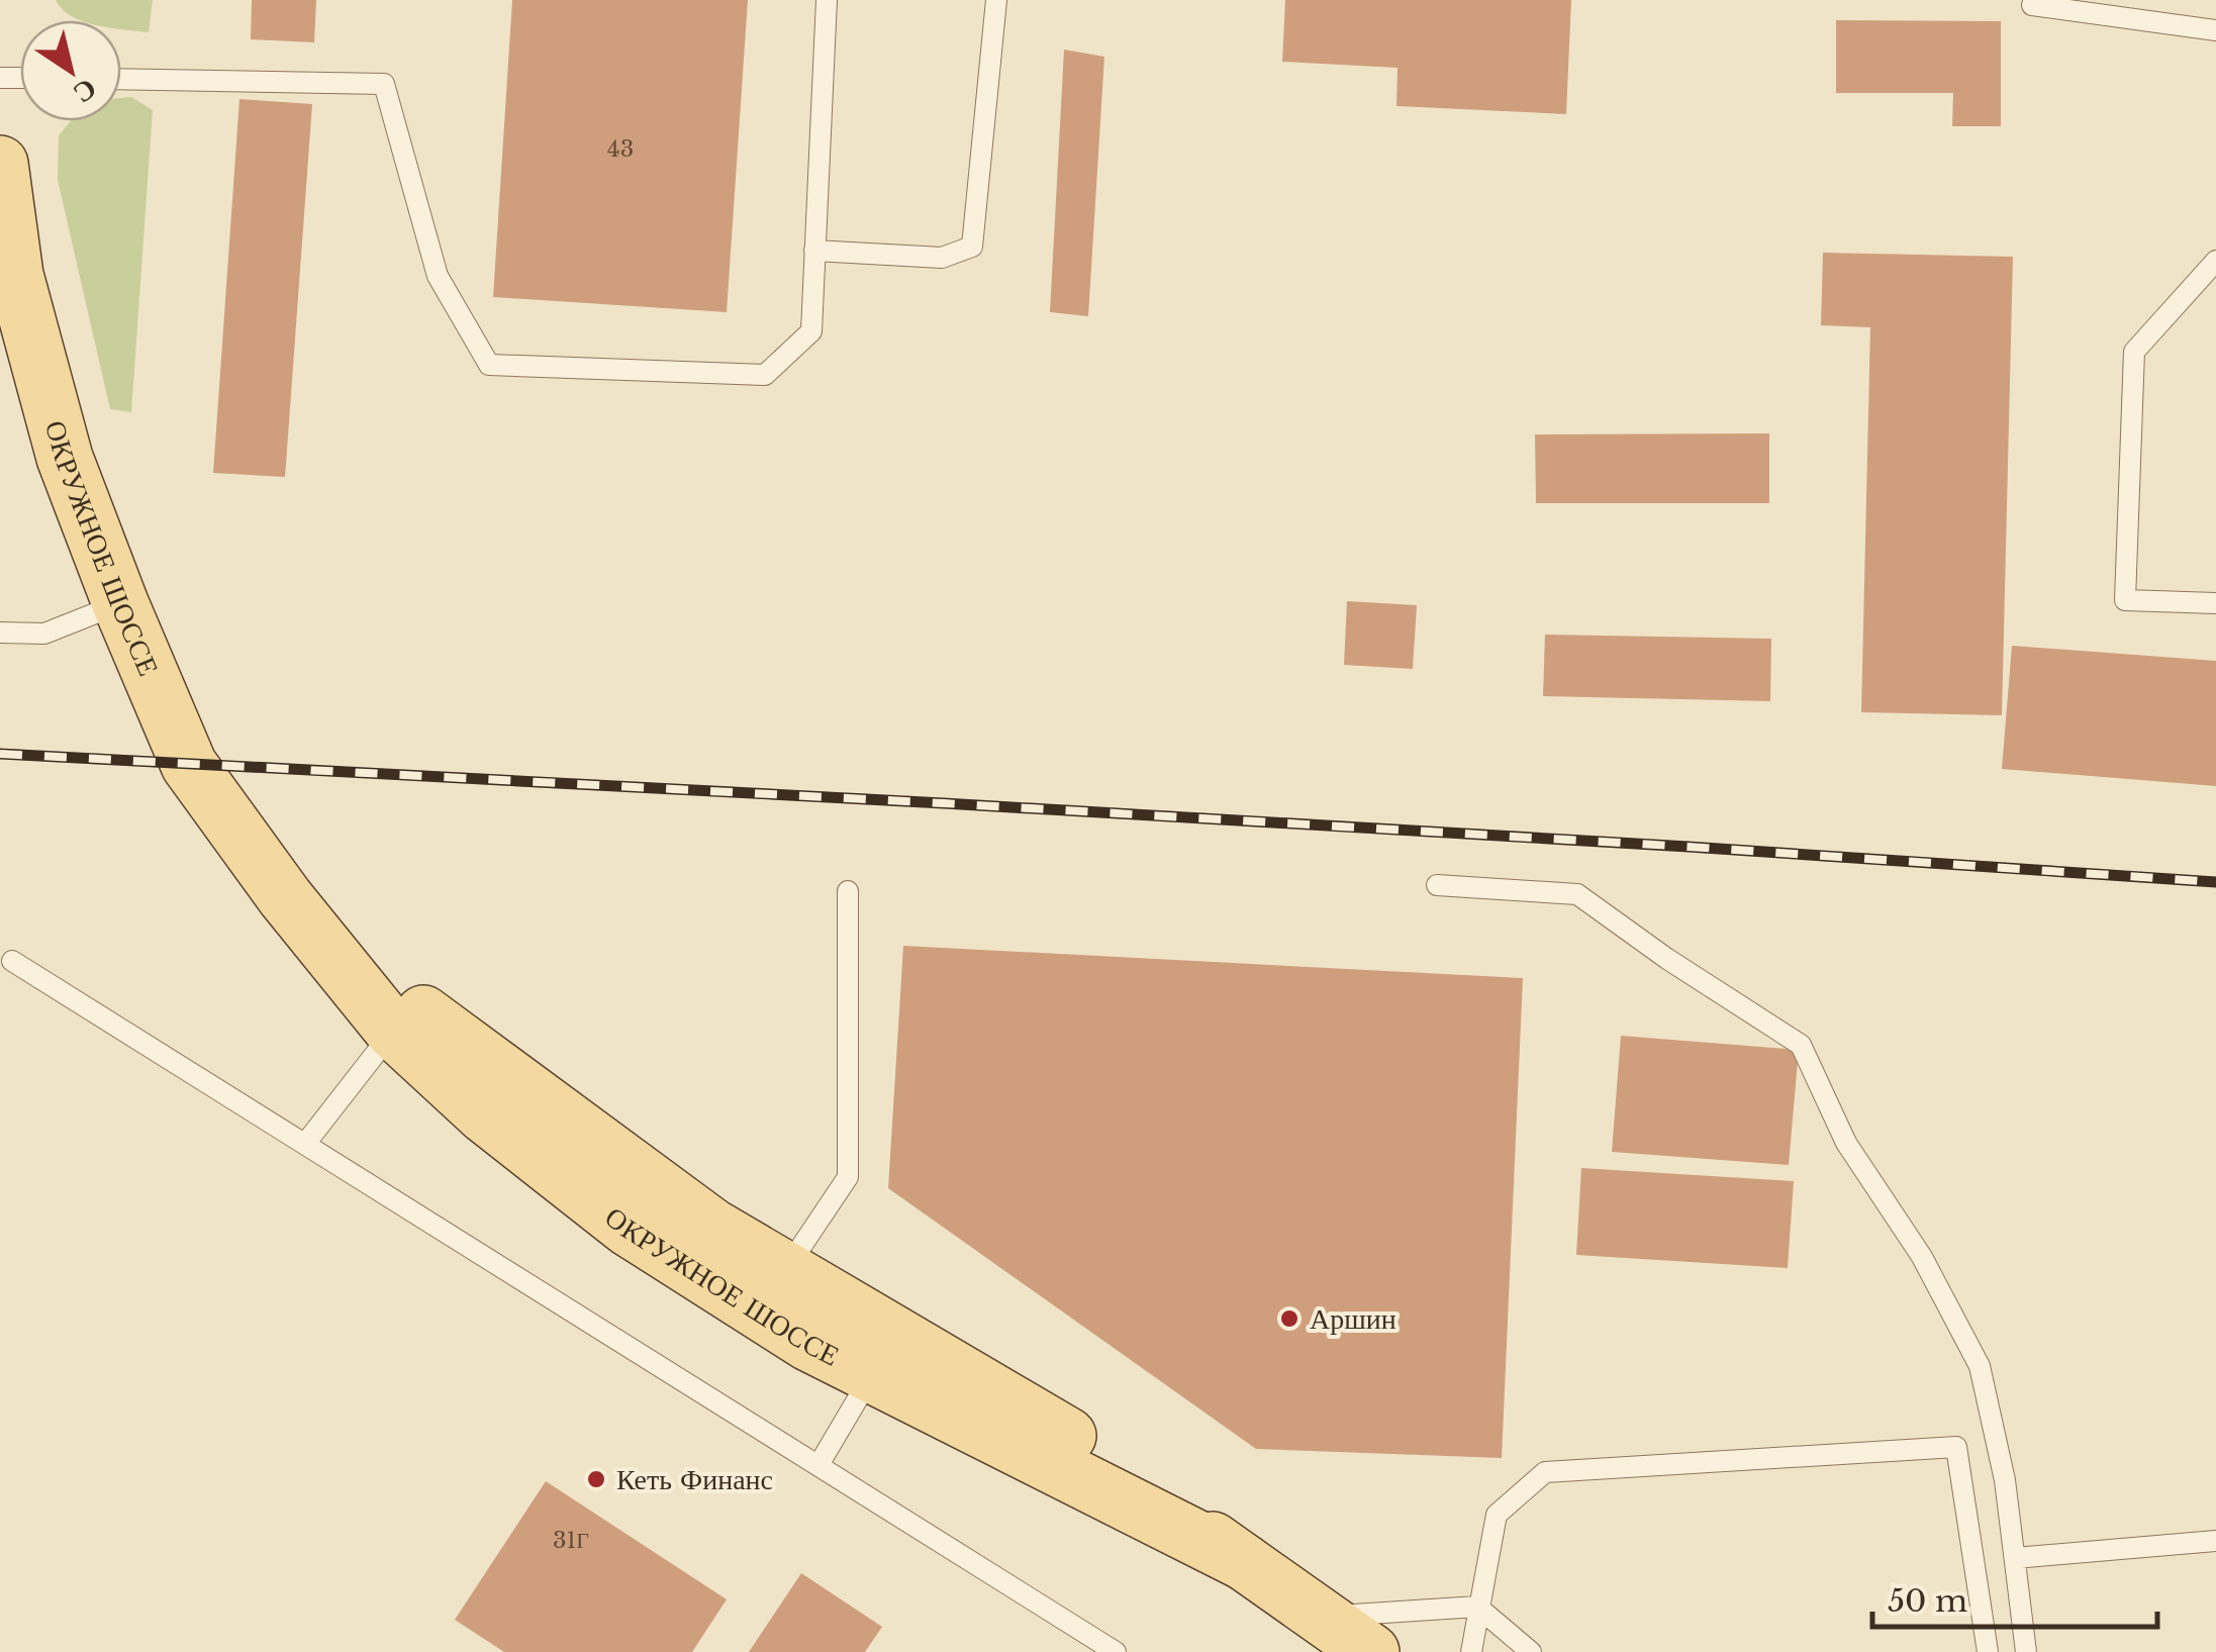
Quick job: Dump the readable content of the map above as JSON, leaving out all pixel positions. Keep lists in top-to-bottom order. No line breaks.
{"streets":{"main road":["ОКРУЖНОЕ ШОССЕ"]},"places":["Аршин","Кеть Финанс"],"house_numbers":["43","31Г"],"scale_bar":"50 m","north":"bottom right"}
